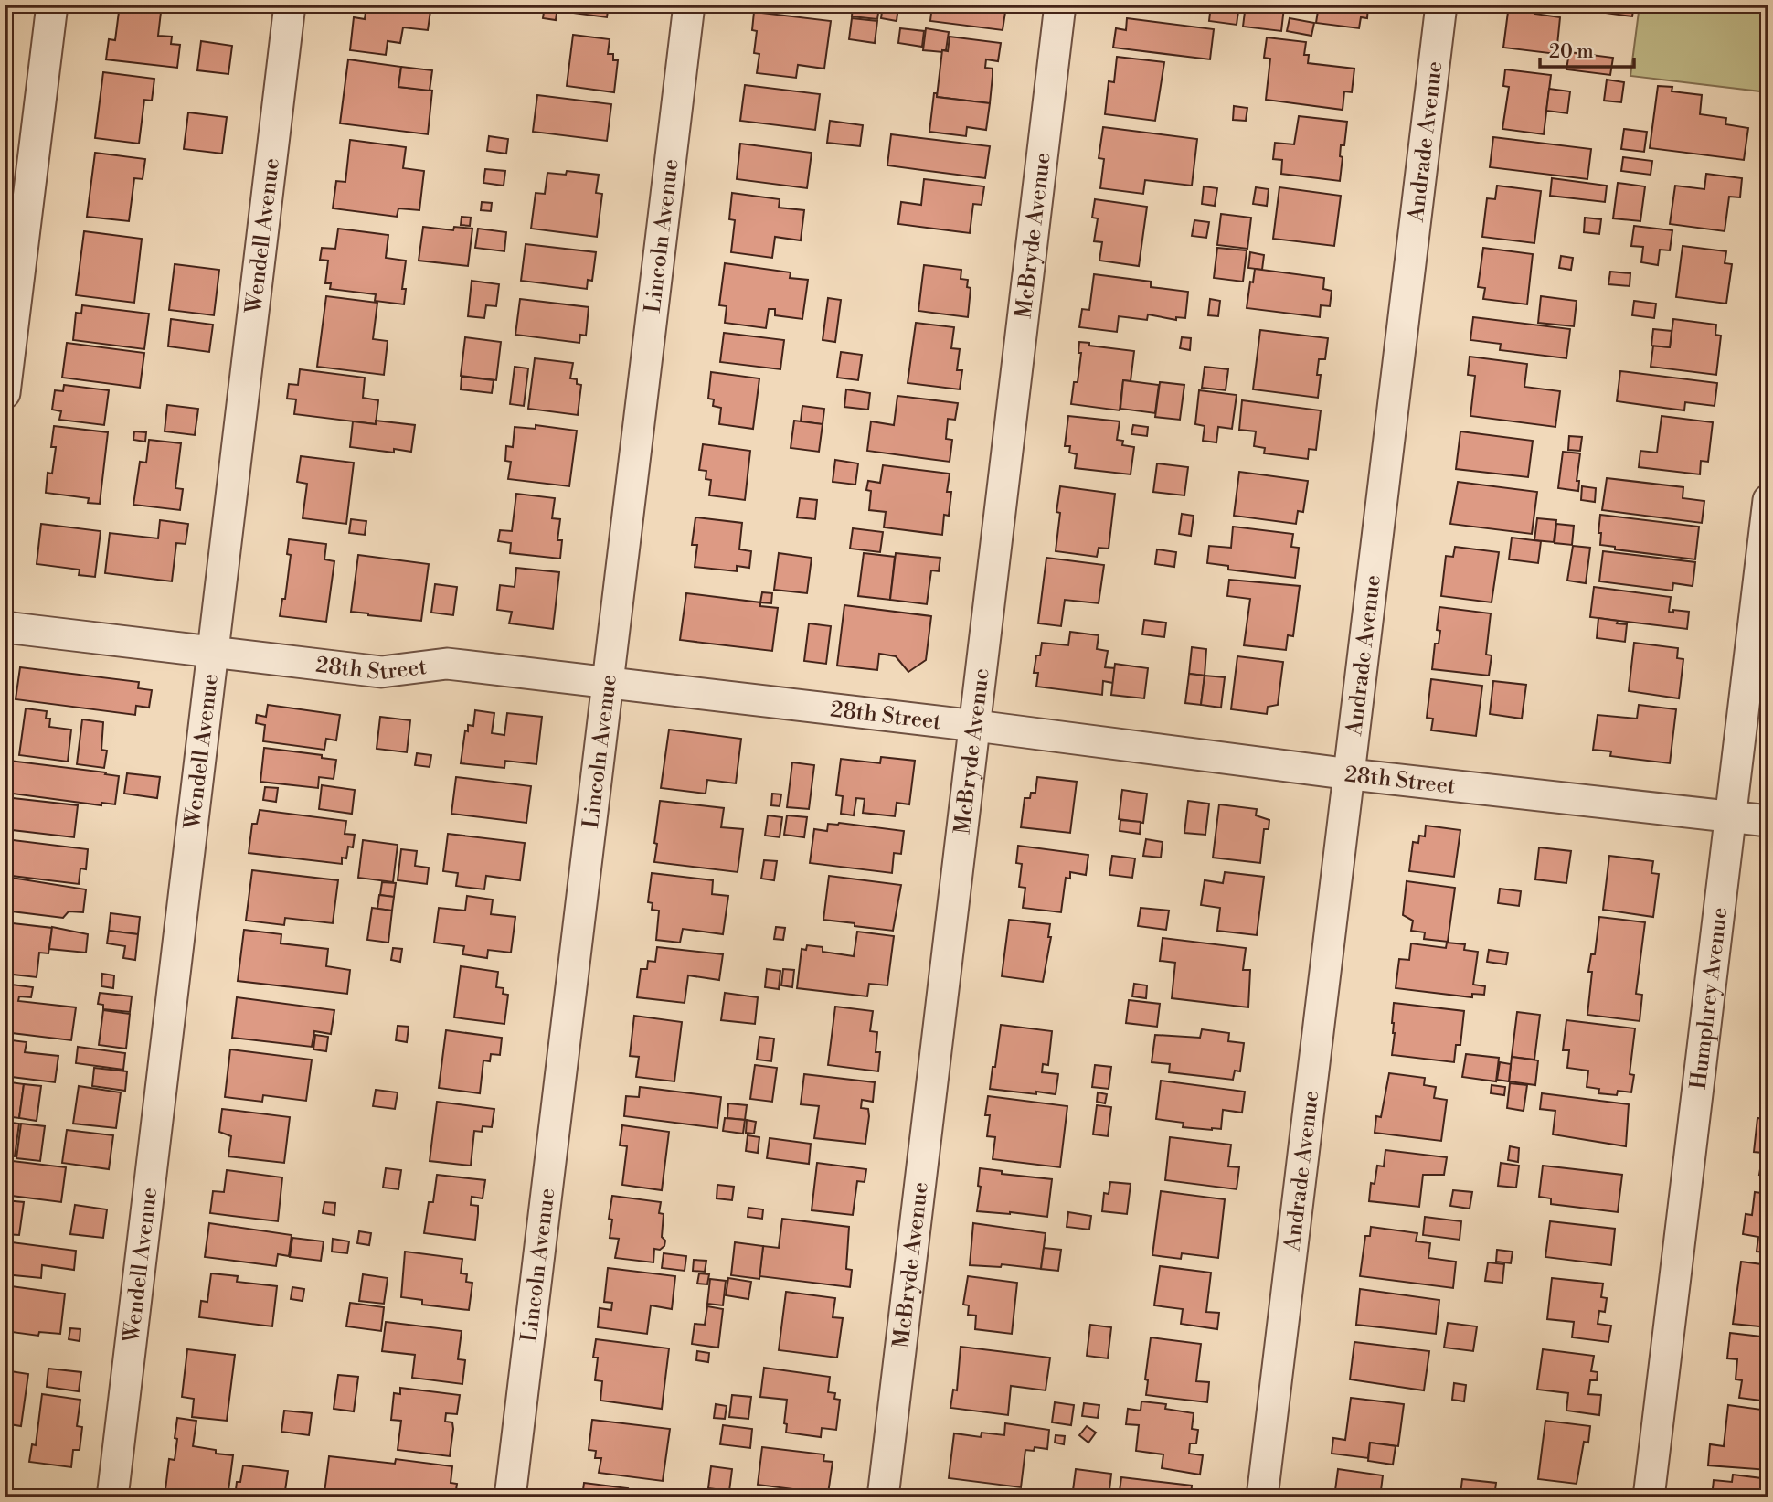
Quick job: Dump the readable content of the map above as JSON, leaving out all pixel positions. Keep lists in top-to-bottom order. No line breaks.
{"streets":{"street":["Andrade Avenue","Wendell Avenue","Lincoln Avenue","McBryde Avenue","28th Street","Humphrey Avenue"]},"crossings":[["Andrade Avenue","28th Street"],["Wendell Avenue","28th Street"],["Lincoln Avenue","28th Street"],["McBryde Avenue","28th Street"],["28th Street","Humphrey Avenue"]],"scale_bar":"20 m"}
